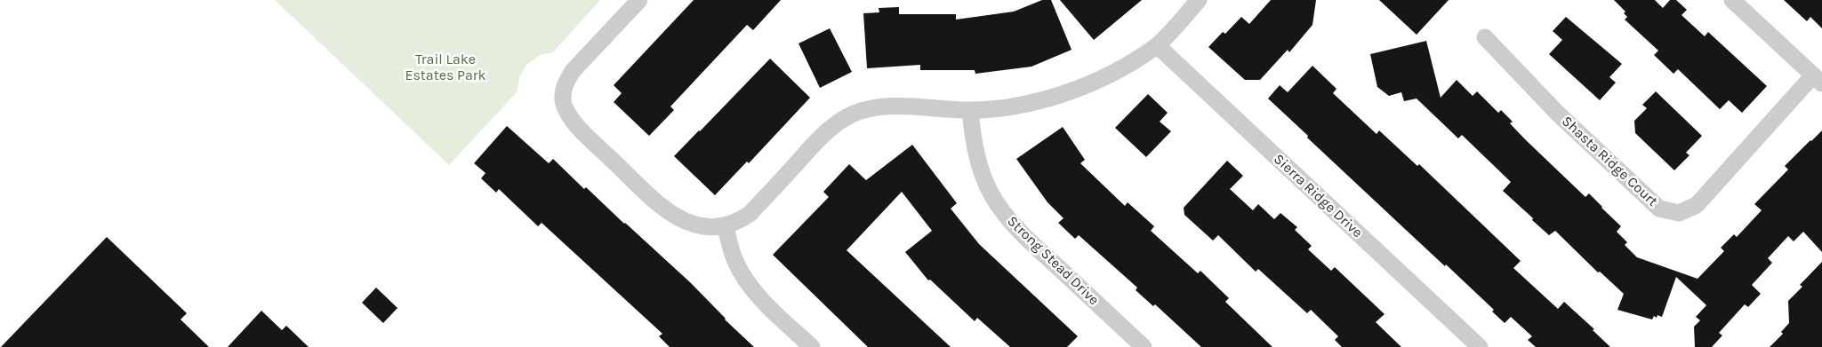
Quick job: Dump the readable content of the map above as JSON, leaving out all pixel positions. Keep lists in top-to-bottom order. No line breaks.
{"streets":{"street":["Shasta Ridge Court","Sierra Ridge Drive","Strong Stead Drive"]},"parks":["Trail Lake Estates Park"]}
